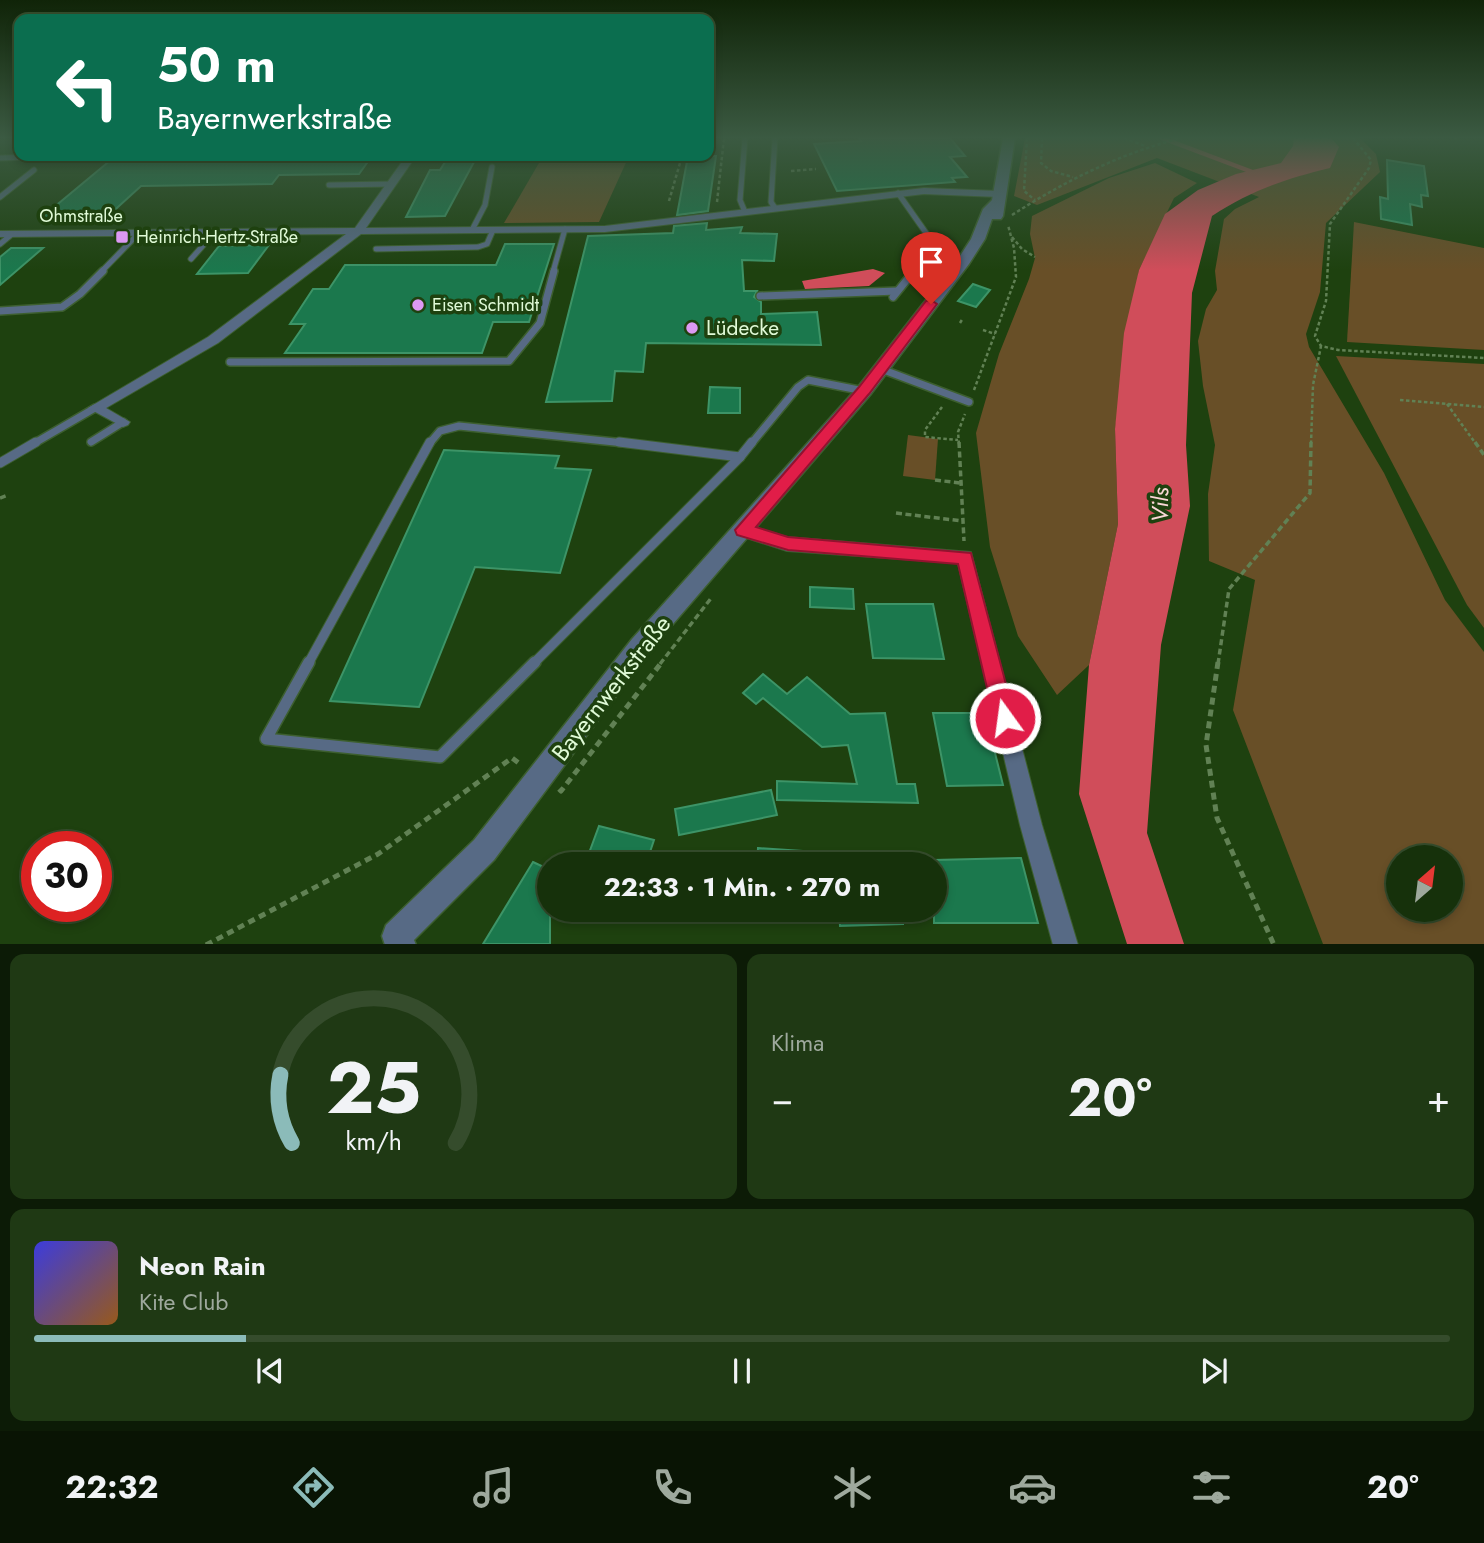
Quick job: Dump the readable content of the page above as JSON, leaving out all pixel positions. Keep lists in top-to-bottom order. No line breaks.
{"streets":{"street":["Ohmstraße","Bayernwerkstraße"]},"crossings":[["Ohmstraße","Bayernwerkstraße"]],"water":["Vils"],"places":{"transit":["Heinrich-Hertz-Straße"],"other":["Eisen Schmidt","Lüdecke"]},"north":"top right","page":{"turn":["50 m","Bayernwerkstraße"],"limit":"30","trip":"22:33 · 1 Min. · 270 m","tile":"Klima","heat":["−","20°","+"],"song":["Neon Rain","Kite Club"],"tabs":["22:32","20°"],"gauge":["25","km/h"]}}
